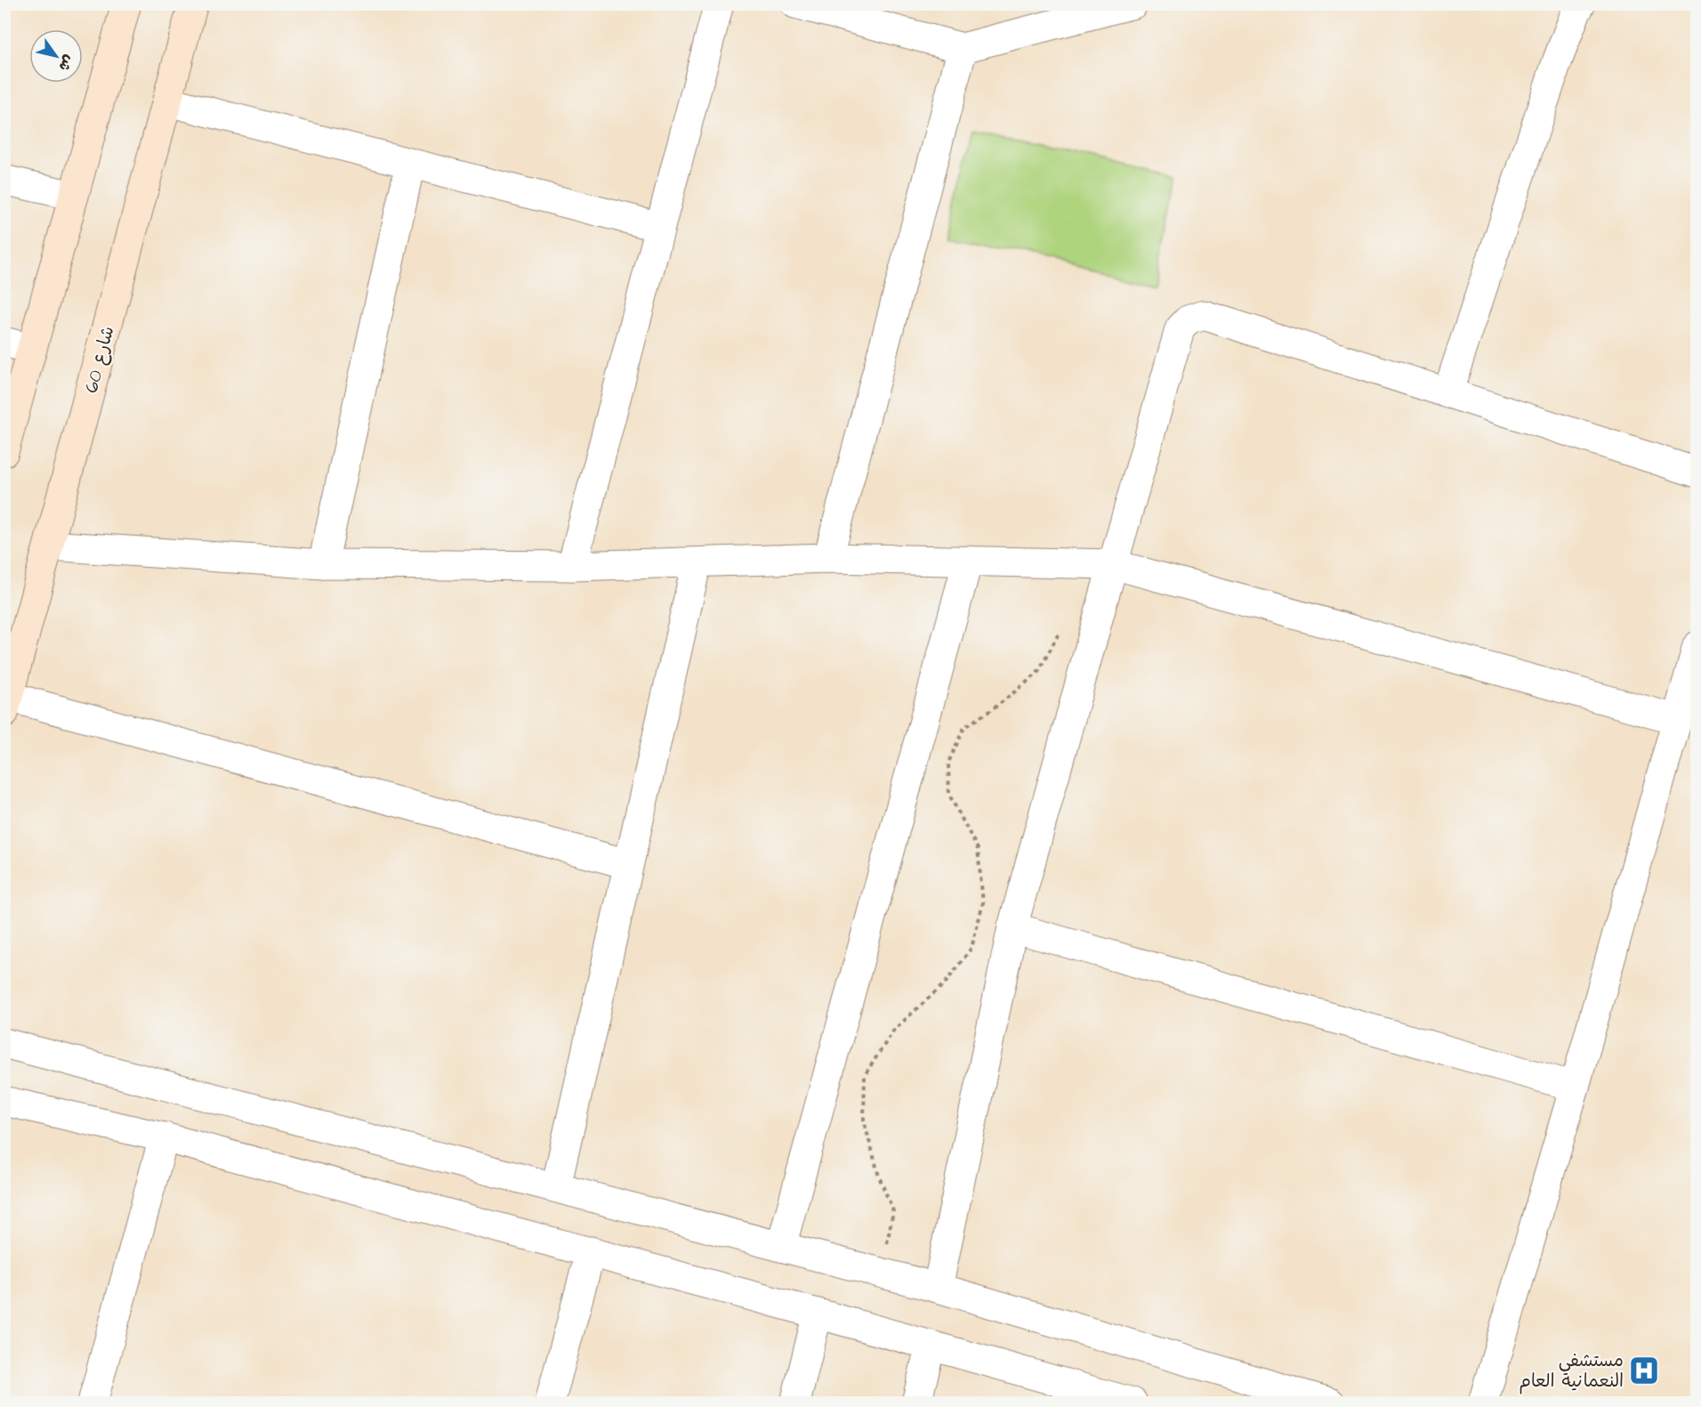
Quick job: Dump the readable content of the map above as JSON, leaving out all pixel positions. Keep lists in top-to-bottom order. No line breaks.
{"streets":{"street":["شارع 60"]},"places":{"hospital":["مستشفى النعمانية العام"]},"north":"bottom right"}
